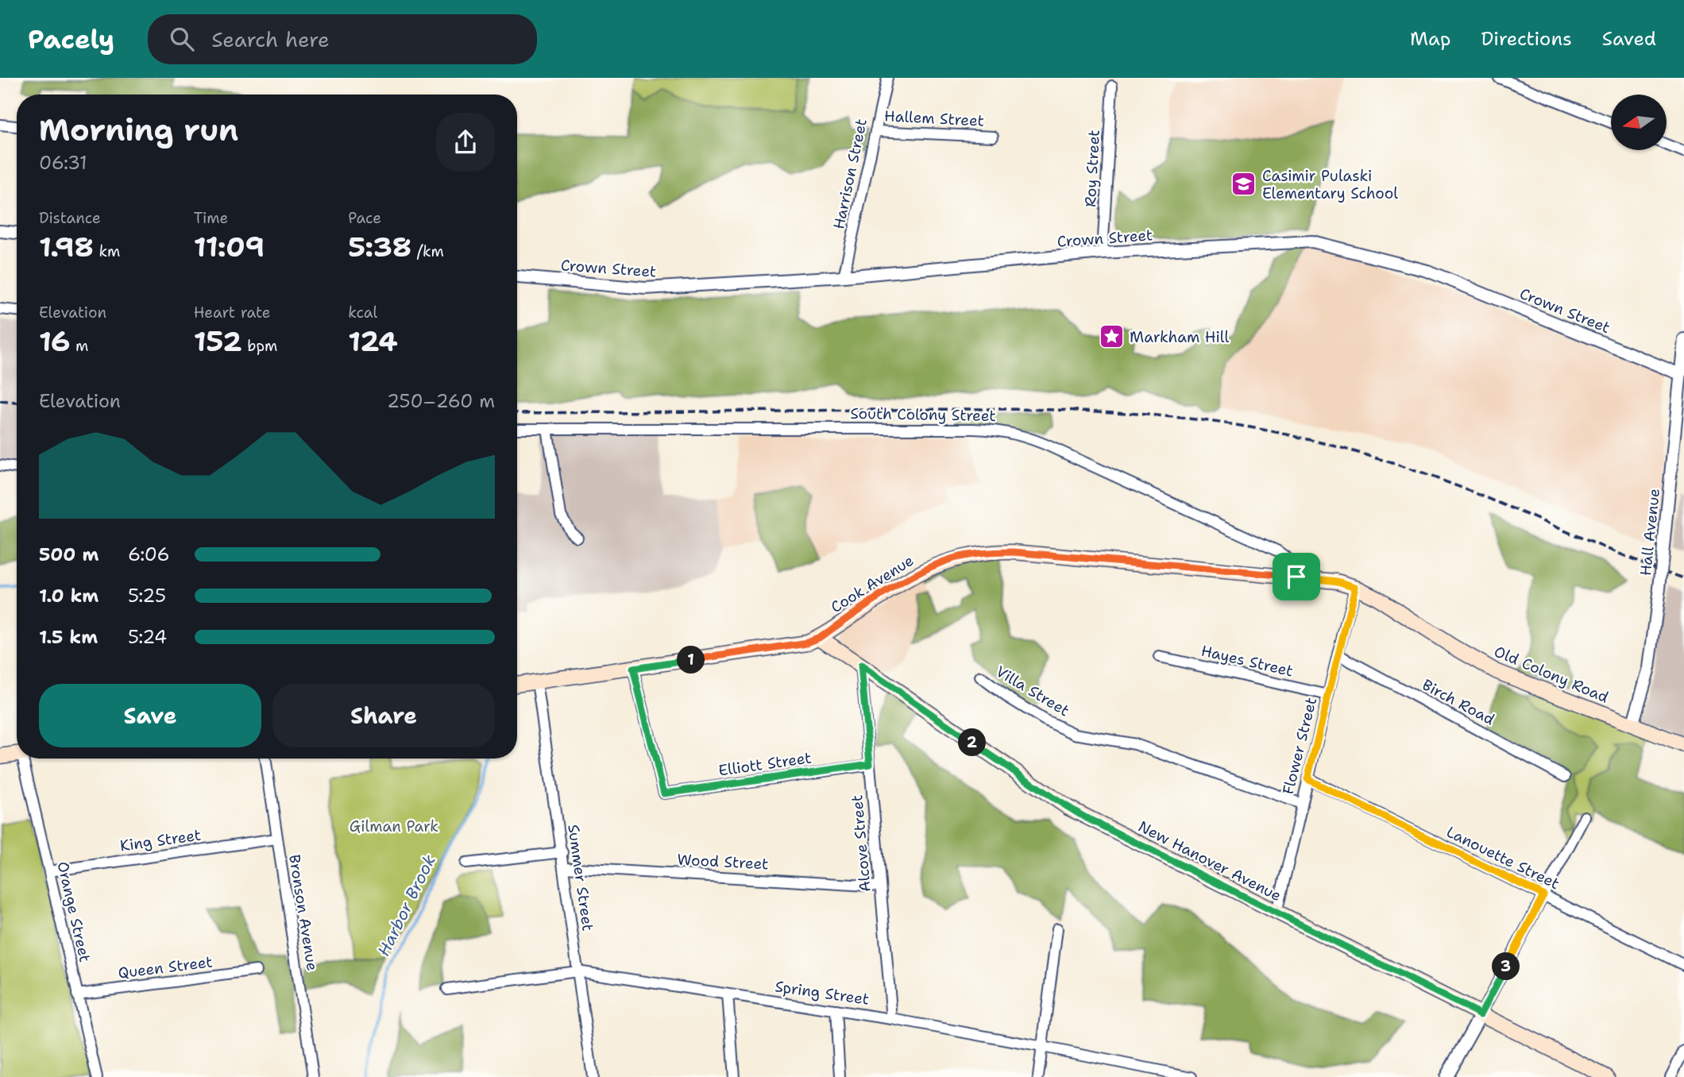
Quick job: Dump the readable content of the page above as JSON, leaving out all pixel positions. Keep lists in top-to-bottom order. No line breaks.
{"streets":{"main road":["Cook Avenue","Old Colony Road","New Hanover Avenue"],"street":["Hallem Street","Roy Street","Harrison Street","Crown Street","South Colony Street","Hall Avenue","Hayes Street","Villa Street","Birch Road","Flower Street","Elliott Street","King Street","Alcove Street","Lanouette Street","Wood Street","Summer Street","Orange Street","Bronson Avenue","Queen Street","Spring Street"]},"crossings":[["Hallem Street","Harrison Street"],["Roy Street","Crown Street"],["Harrison Street","Crown Street"],["Crown Street","Hall Avenue"],["South Colony Street","Cook Avenue"],["Hall Avenue","Old Colony Road"],["Cook Avenue","Old Colony Road"],["Cook Avenue","Flower Street"],["Cook Avenue","Elliott Street"],["Cook Avenue","New Hanover Avenue"],["Cook Avenue","Summer Street"],["Hayes Street","Flower Street"],["Old Colony Road","Flower Street"],["Villa Street","Flower Street"],["Birch Road","Flower Street"],["Flower Street","Lanouette Street"],["Flower Street","New Hanover Avenue"],["Elliott Street","Alcove Street"],["King Street","Orange Street"],["King Street","Bronson Avenue"],["Alcove Street","New Hanover Avenue"],["Alcove Street","Wood Street"],["Alcove Street","Spring Street"],["Wood Street","Summer Street"],["Summer Street","Spring Street"],["Orange Street","Queen Street"]],"water":["Harbor Brook"],"parks":["Gilman Park"],"places":{"school or university":["Casimir Pulaski Elementary School"],"place":["Markham Hill"]},"north":"left","page":{"header":"Pacely","search":"Search here","nav":["Map","Directions","Saved"],"heading":["Morning run","06:31"],"stats":[["Distance","1.98 km"],["Time","11:09"],["Pace","5:38 /km"],["Elevation","16 m"],["Heart rate","152 bpm"],["kcal","124"]],"chart":["Elevation","250–260 m"],"list":[{"name":"500 m","note":"6:06"},{"name":"1.0 km","note":"5:25"},{"name":"1.5 km","note":"5:24"}],"pins":["1","2","3"],"buttons":["Save","Share"]}}
